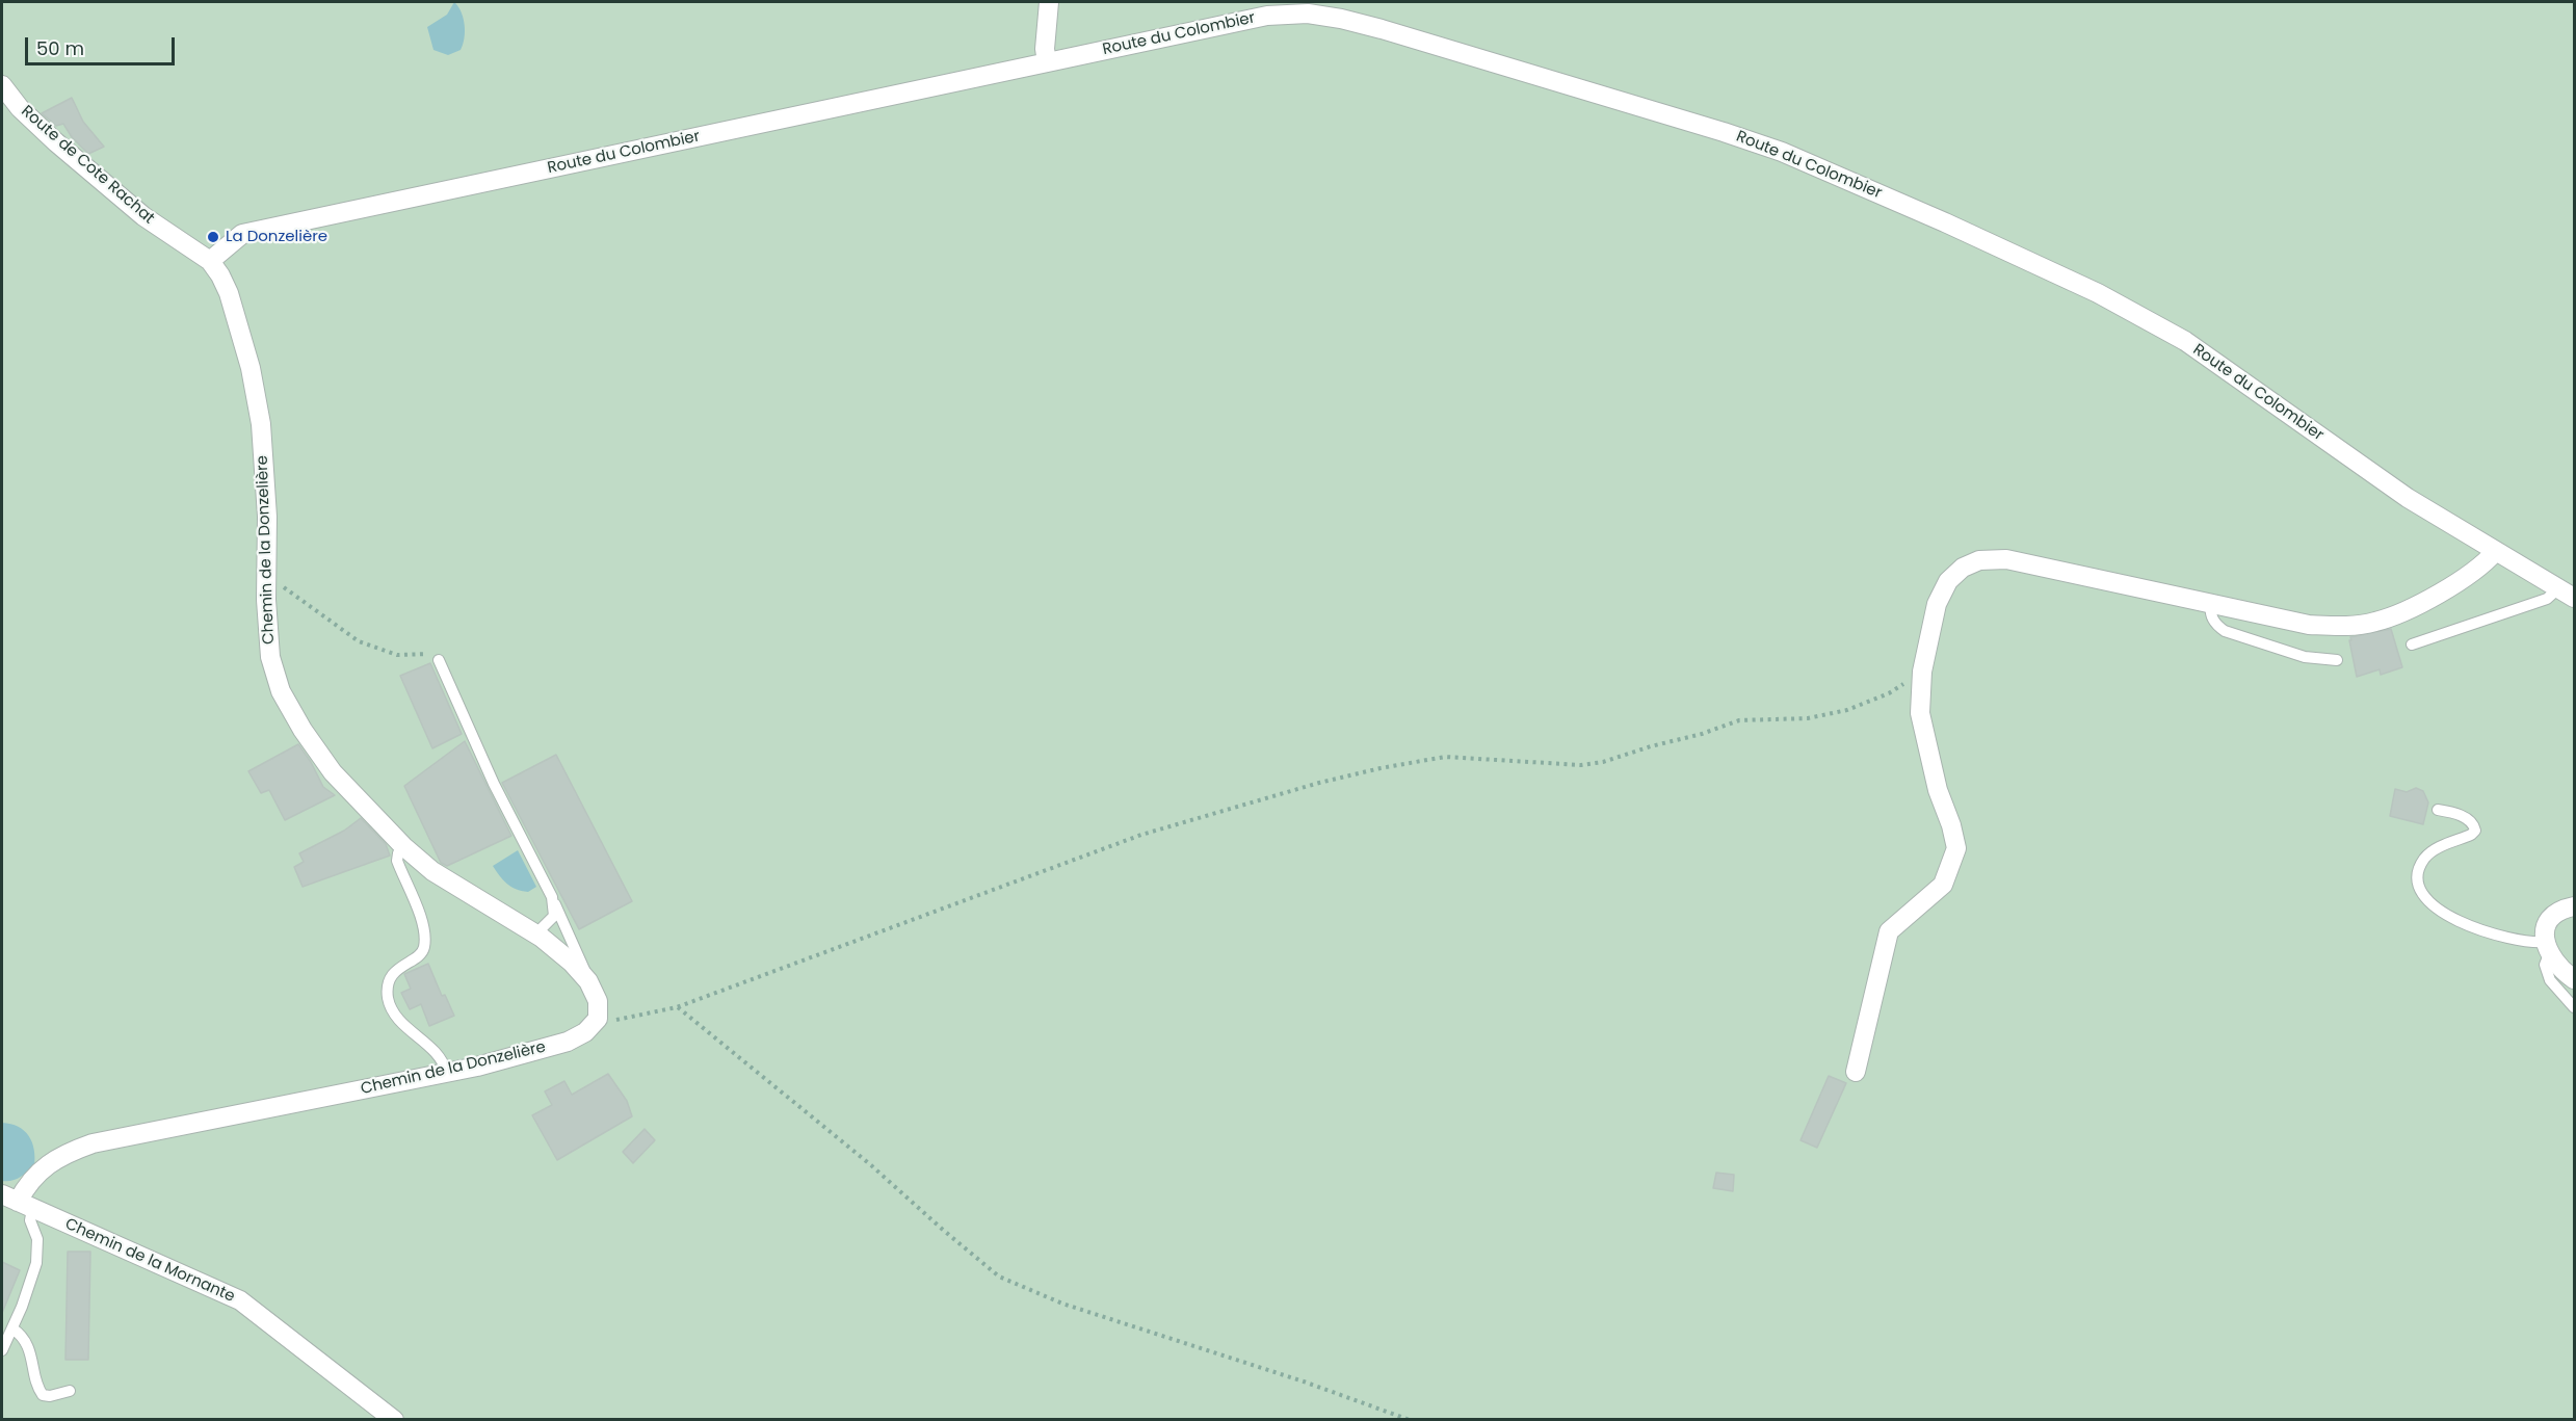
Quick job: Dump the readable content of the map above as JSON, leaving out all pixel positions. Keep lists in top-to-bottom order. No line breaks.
{"streets":{"street":["Route du Colombier","Route de Cote Rachat","Chemin de la Donzelière","Chemin de la Mornante"]},"crossings":[["Route du Colombier","Route de Cote Rachat"],["Route du Colombier","Chemin de la Donzelière"],["Route de Cote Rachat","Chemin de la Donzelière"],["Chemin de la Donzelière","Chemin de la Mornante"]],"places":["La Donzelière"],"scale_bar":"50 m"}
